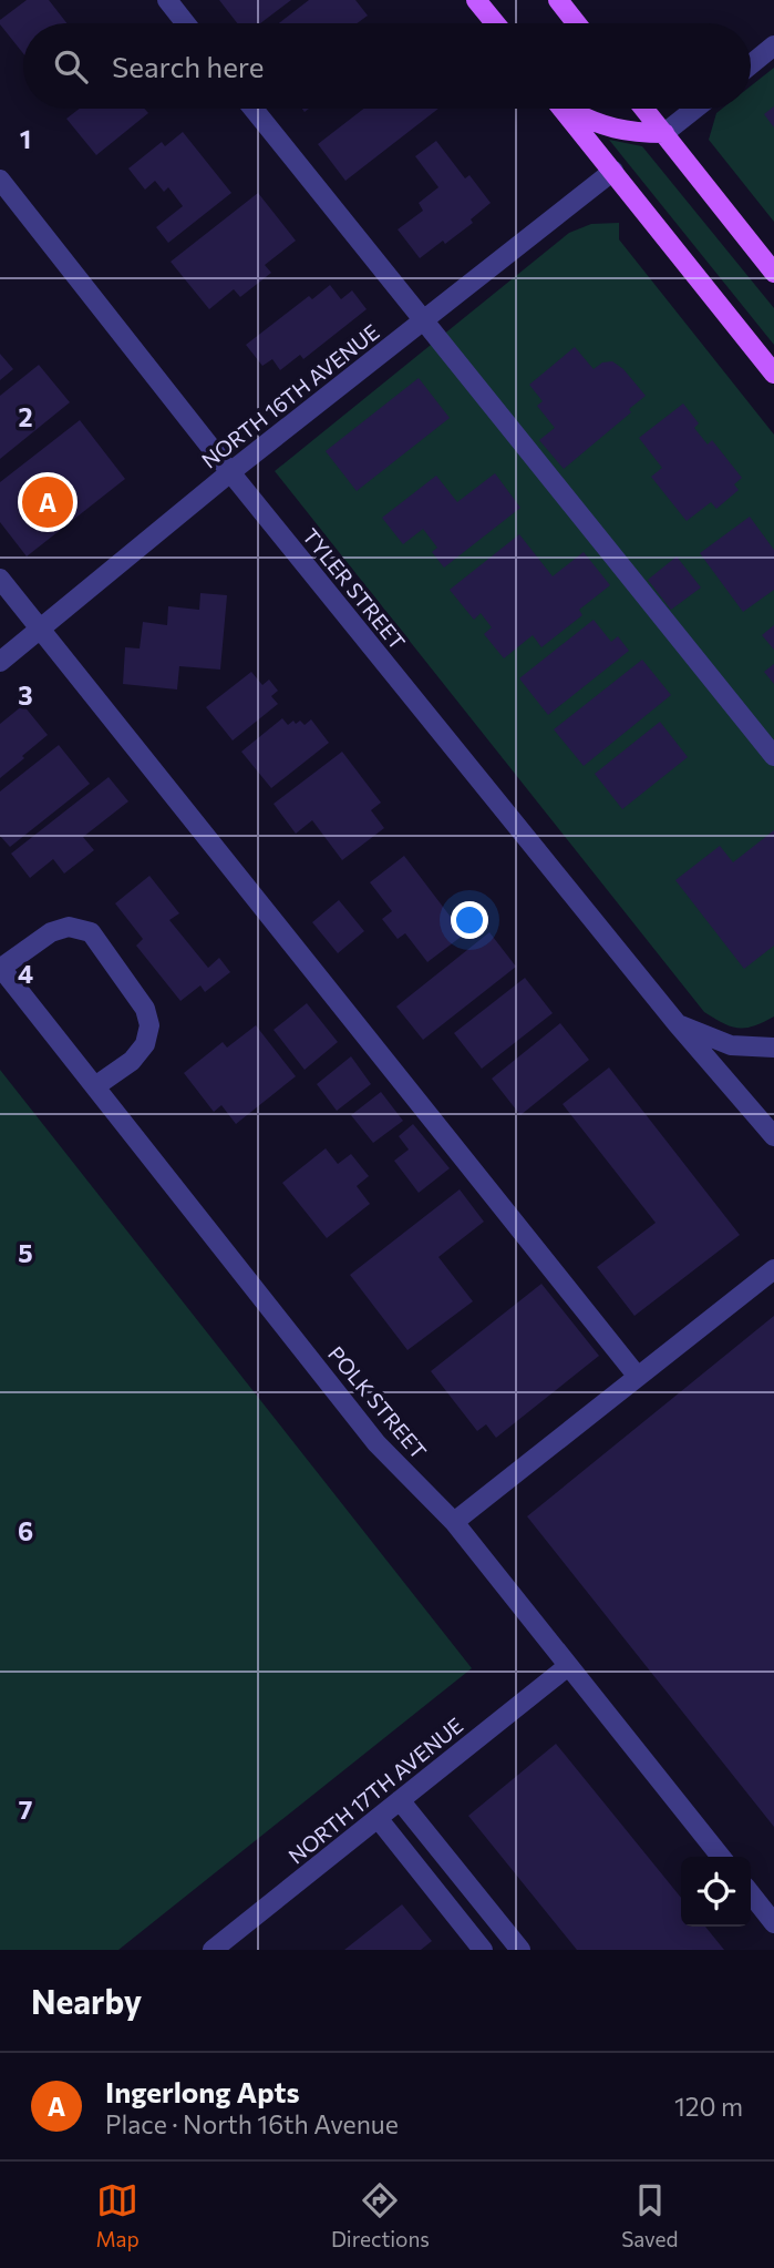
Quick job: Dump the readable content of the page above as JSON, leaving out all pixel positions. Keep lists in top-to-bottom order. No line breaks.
{"streets":{"street":["NORTH 16TH AVENUE","TYLER STREET","POLK STREET","NORTH 17TH AVENUE"]},"crossings":[["NORTH 16TH AVENUE","TYLER STREET"],["POLK STREET","NORTH 17TH AVENUE"]],"page":{"search":"Search here","pins":"A","heading":"Nearby","list":[{"mark":"A","name":"Ingerlong Apts","note":"Place · North 16th Avenue","value":"120 m"}],"nav":["Map","Directions","Saved"]},"grid":{"rows":["1","2","3","4","5","6","7"]}}
